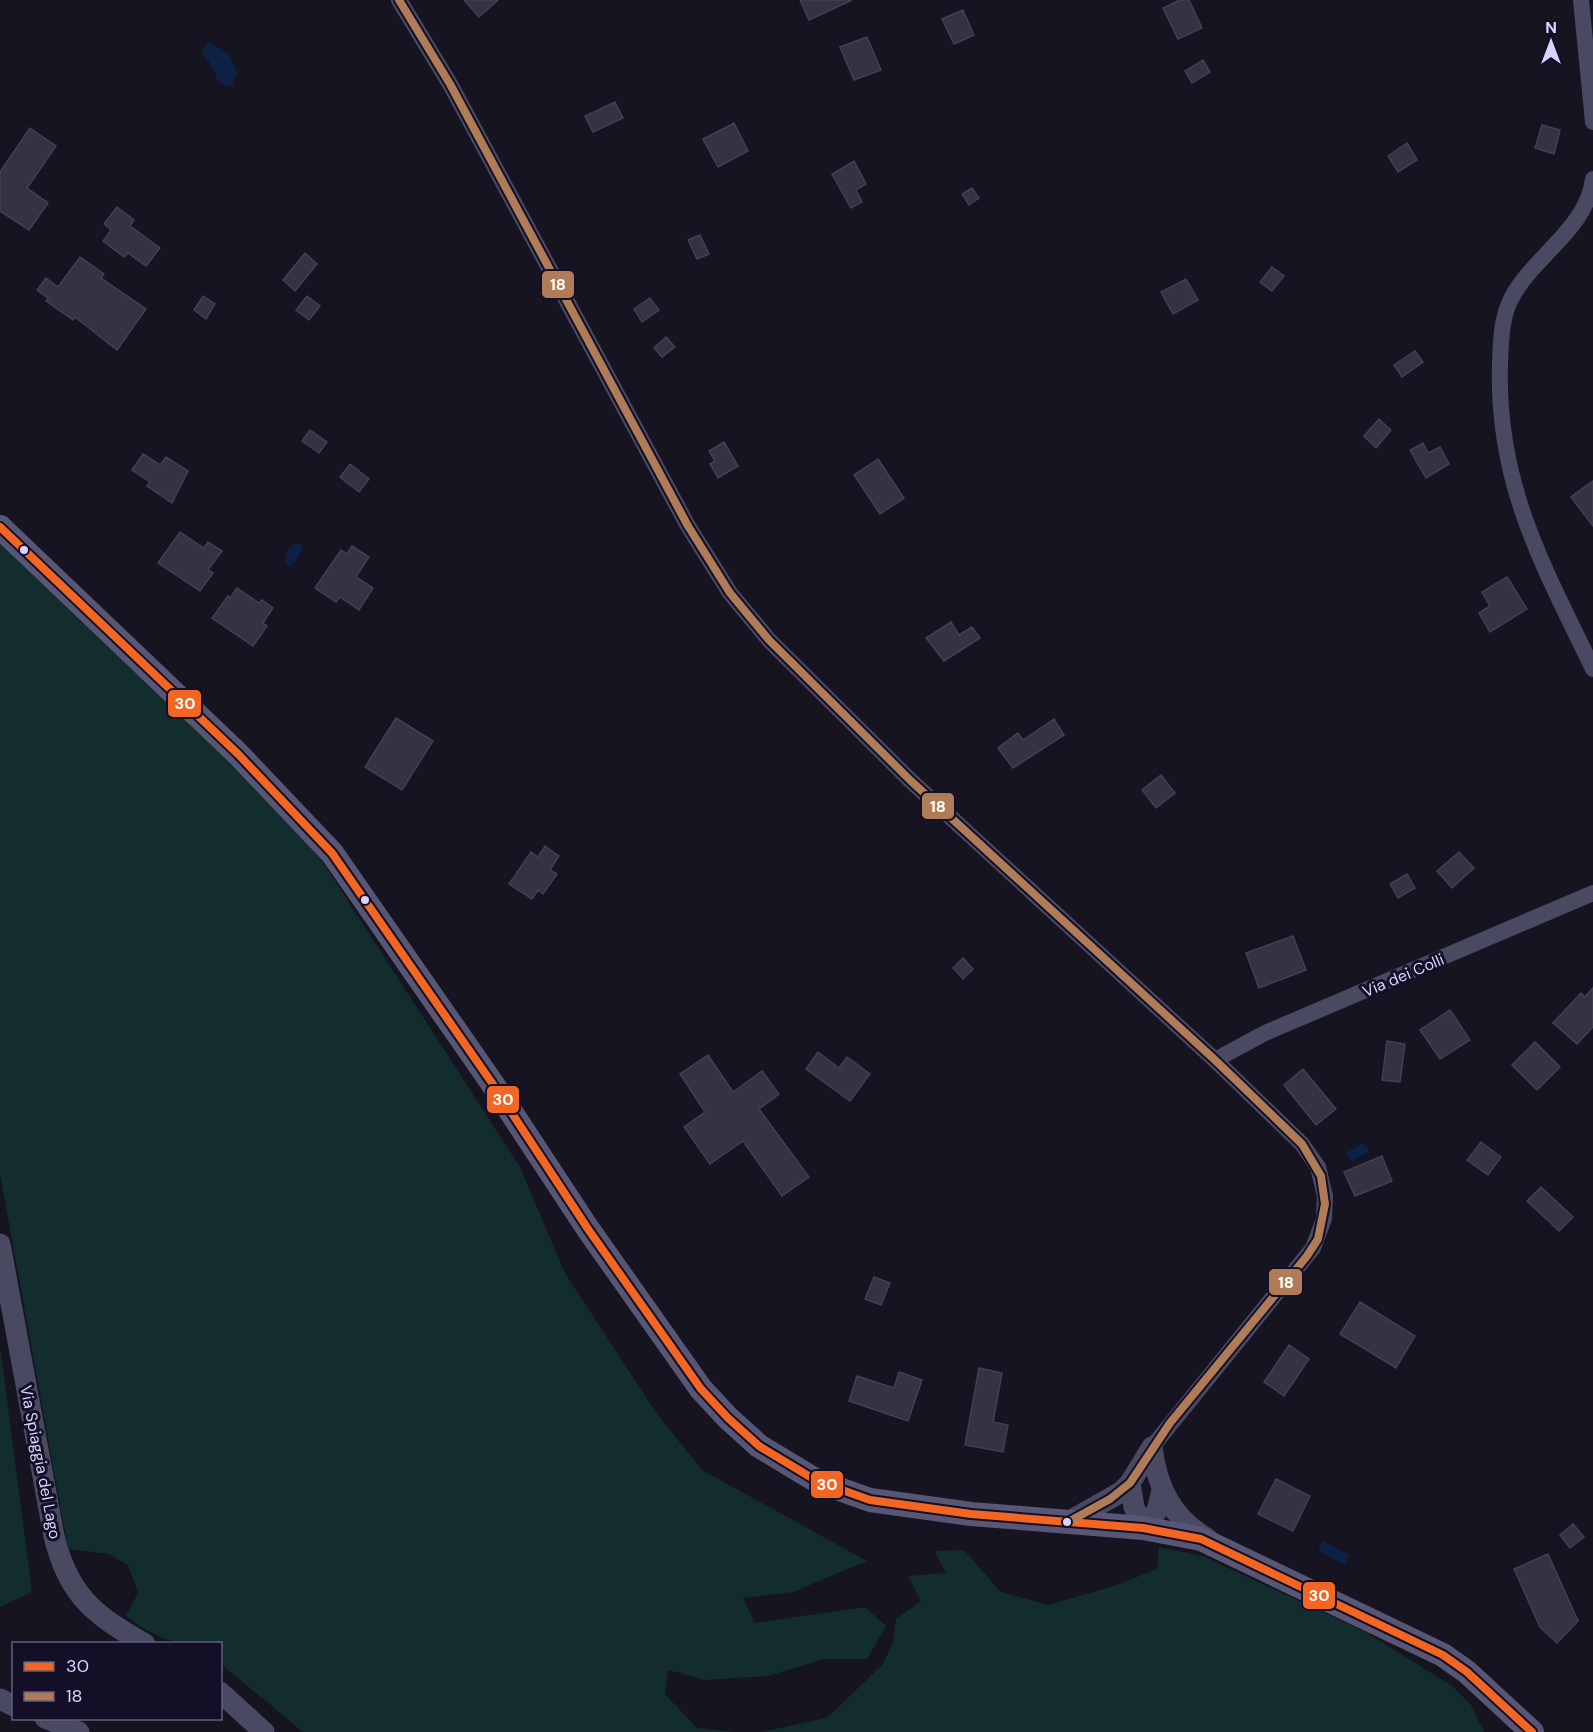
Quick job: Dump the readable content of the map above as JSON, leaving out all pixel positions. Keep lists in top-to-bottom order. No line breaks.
{"streets":{"street":["Via dei Colli","Via Spiaggia del Lago"]},"lines":["transit line 18","transit line 30"],"legend":["30","18"],"north":"top"}
